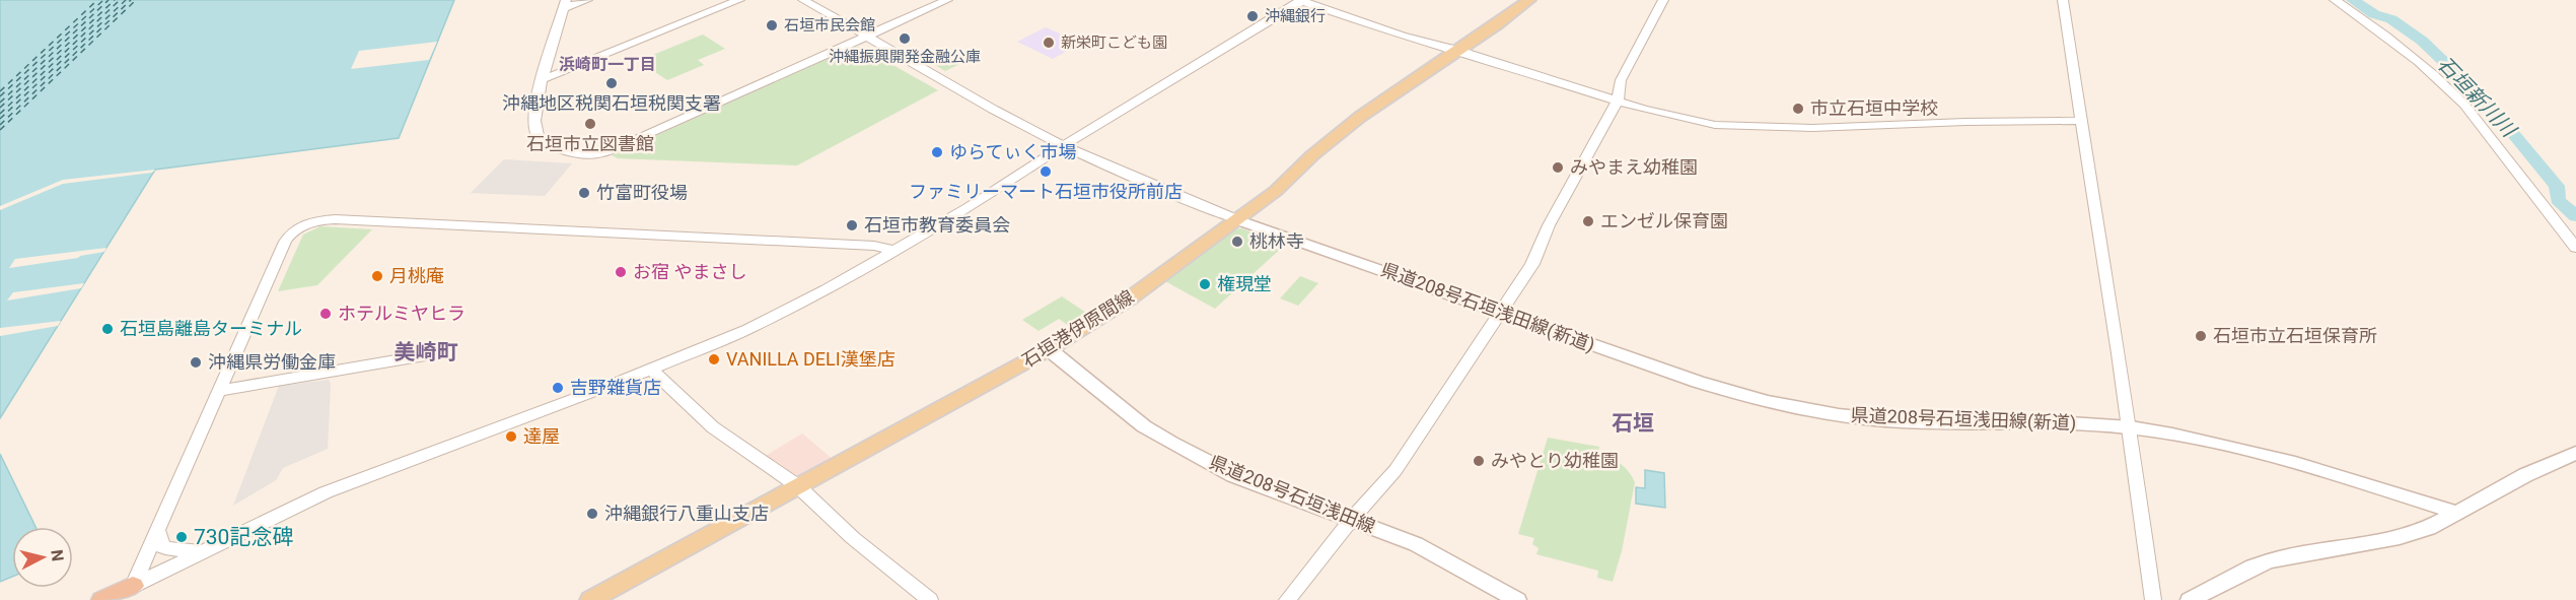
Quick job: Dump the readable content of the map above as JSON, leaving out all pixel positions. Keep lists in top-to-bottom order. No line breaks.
{"streets":{"main road":["県道208号石垣浅田線(新道)","石垣港伊原間線","県道208号石垣浅田線"]},"crossings":[["県道208号石垣浅田線(新道)","石垣港伊原間線"],["石垣港伊原間線","県道208号石垣浅田線"]],"districts":["浜崎町一丁目","美崎町","石垣"],"water":["石垣新川川"],"places":["沖縄銀行","石垣市民会館","沖縄振興開発金融公庫","新栄町こども園","沖縄地区税関石垣税関支署","市立石垣中学校","石垣市立図書館","ゆらてぃく市場","みやまえ幼稚園","ファミリーマート石垣市役所前店","竹富町役場","エンゼル保育園","石垣市教育委員会","桃林寺","お宿 やまさし","月桃庵","権現堂","ホテルミヤヒラ","石垣島離島ターミナル","石垣市立石垣保育所","VANILLA DELI漢堡店","沖縄県労働金庫","吉野雜貨店","達屋","みやとり幼稚園","沖縄銀行八重山支店","730記念碑"],"north":"right"}
